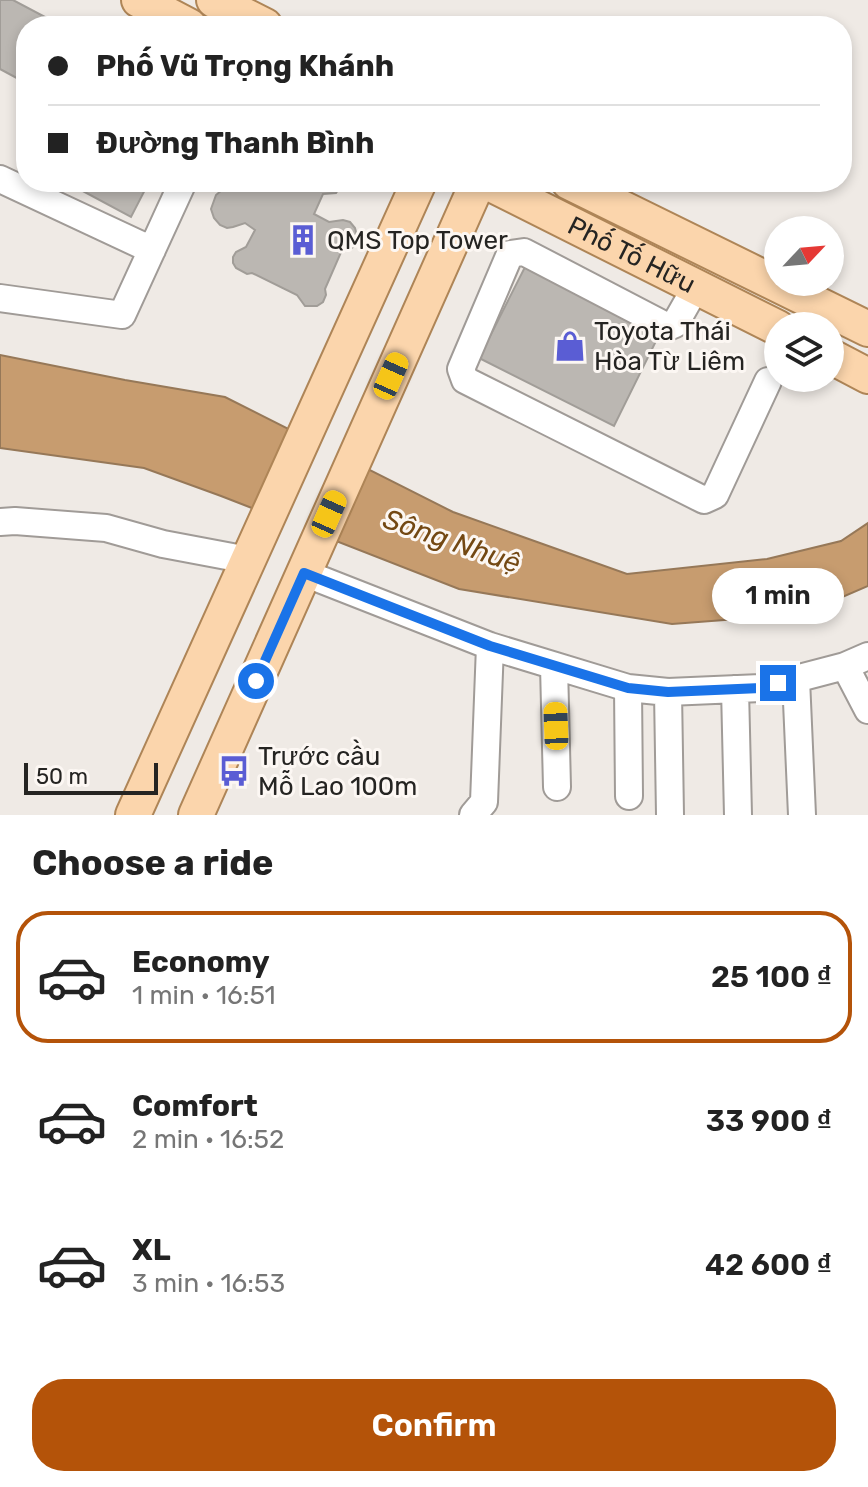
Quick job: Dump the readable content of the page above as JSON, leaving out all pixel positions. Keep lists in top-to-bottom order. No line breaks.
{"streets":{"main road":["Phố Tố Hữu"]},"water":["Sông Nhuệ"],"places":{"building":["QMS Top Tower"],"shop":["Toyota Thái Hòa Từ Liêm"],"bus stop":["Trước cầu Mỗ Lao 100m"]},"scale_bar":"50 m","north":"top right","page":{"banner":["Phố Vũ Trọng Khánh","Đường Thanh Bình"],"bubble":"1 min","scale":"50 m","heading":"Choose a ride","list":[{"name":"Economy","note":"1 min · 16:51","value":"25 100 ₫"},{"name":"Comfort","note":"2 min · 16:52","value":"33 900 ₫"},{"name":"XL","note":"3 min · 16:53","value":"42 600 ₫"}],"buttons":"Confirm"}}
